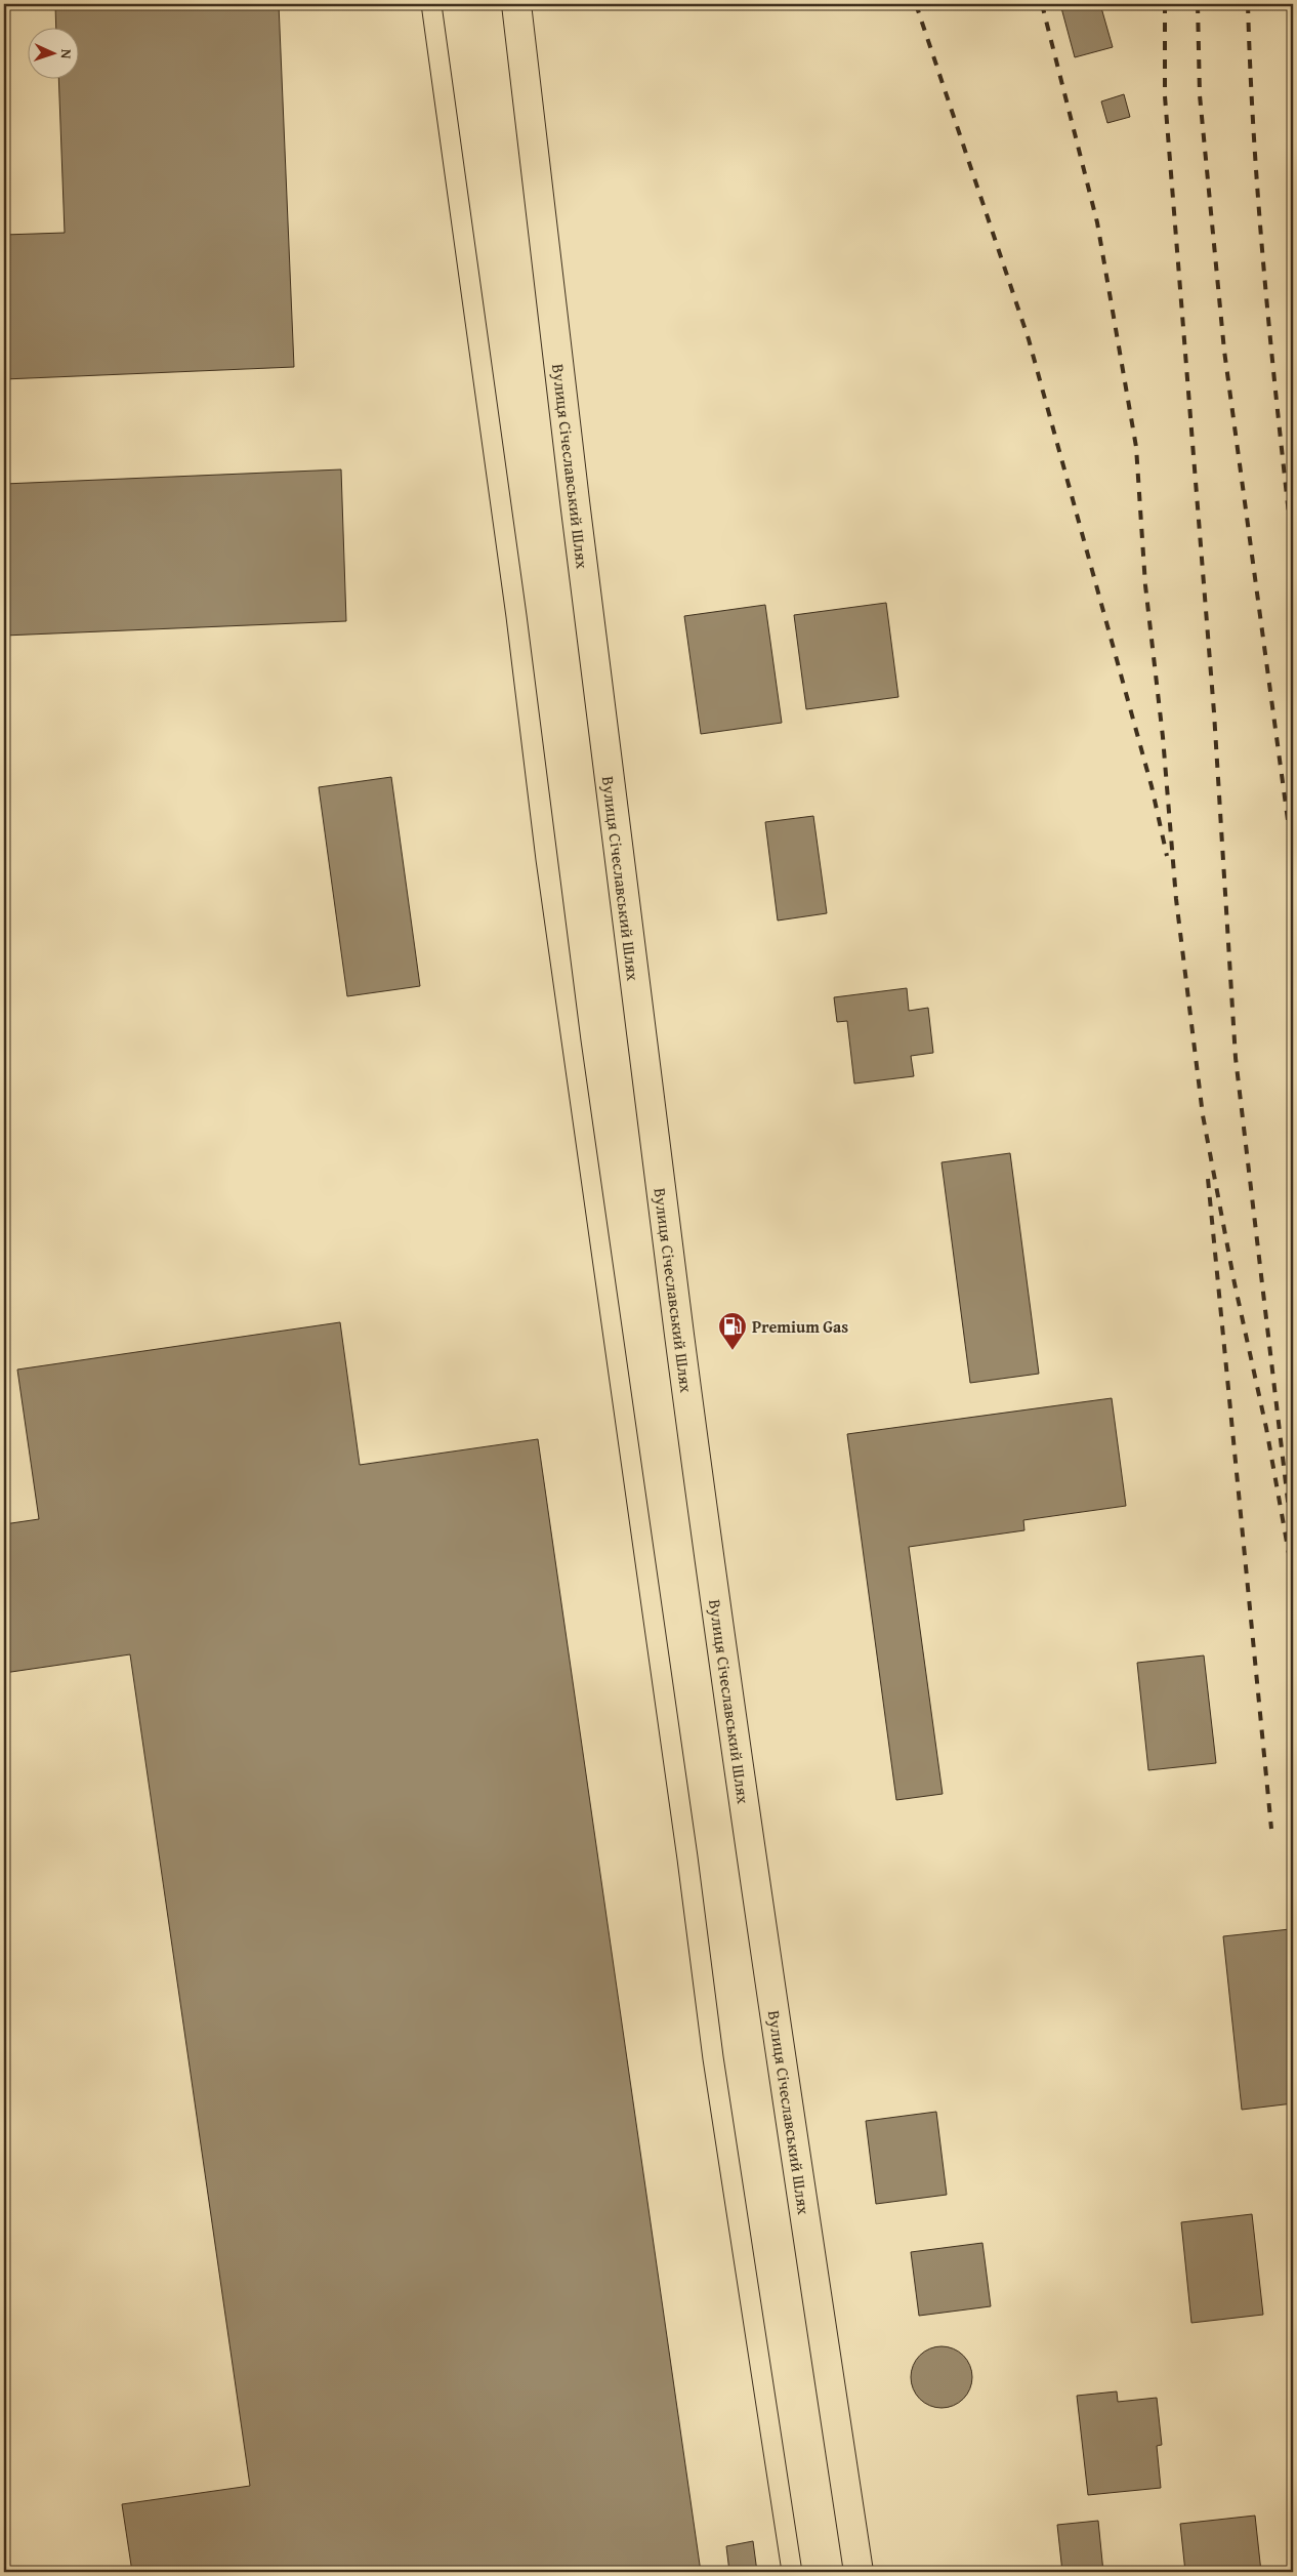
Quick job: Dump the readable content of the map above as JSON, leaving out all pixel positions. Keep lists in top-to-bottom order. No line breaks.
{"streets":{"main road":["Вулиця Січеславський Шлях"]},"places":{"fuel station":["Premium Gas"]},"north":"right"}
